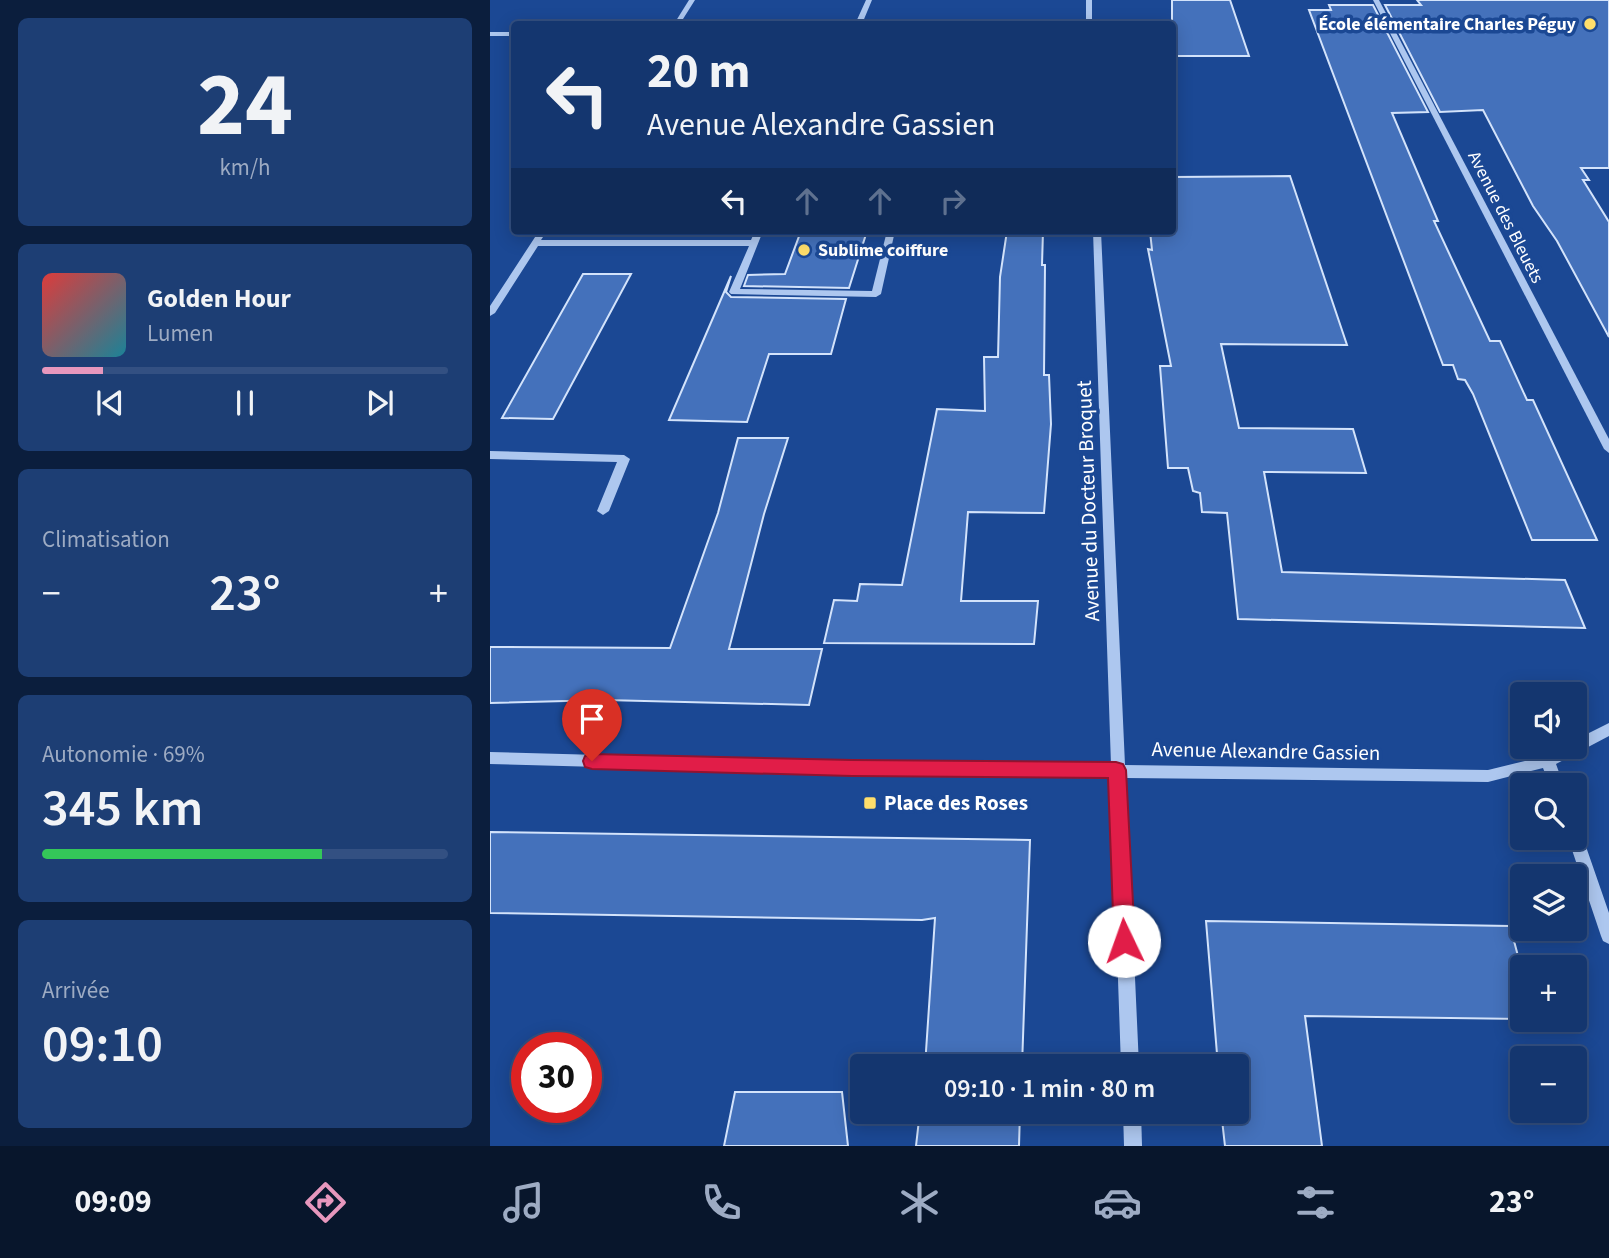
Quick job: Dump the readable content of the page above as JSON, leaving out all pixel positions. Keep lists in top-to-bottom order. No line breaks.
{"streets":{"street":["Avenue des Bleuets","Avenue du Docteur Broquet","Avenue Alexandre Gassien"]},"crossings":[["Avenue du Docteur Broquet","Avenue Alexandre Gassien"]],"places":{"other":["École élémentaire Charles Péguy","Sublime coiffure"],"transit":["Place des Roses"]},"page":{"tile":[["24","km/h"],"Climatisation",["Autonomie · 69%","345 km"],["Arrivée","09:10"]],"turn":["20 m","Avenue Alexandre Gassien"],"song":["Golden Hour","Lumen"],"heat":["−","23°","+"],"map_buttons":["+","−"],"limit":"30","trip":"09:10 · 1 min · 80 m","tabs":["09:09","23°"]}}
